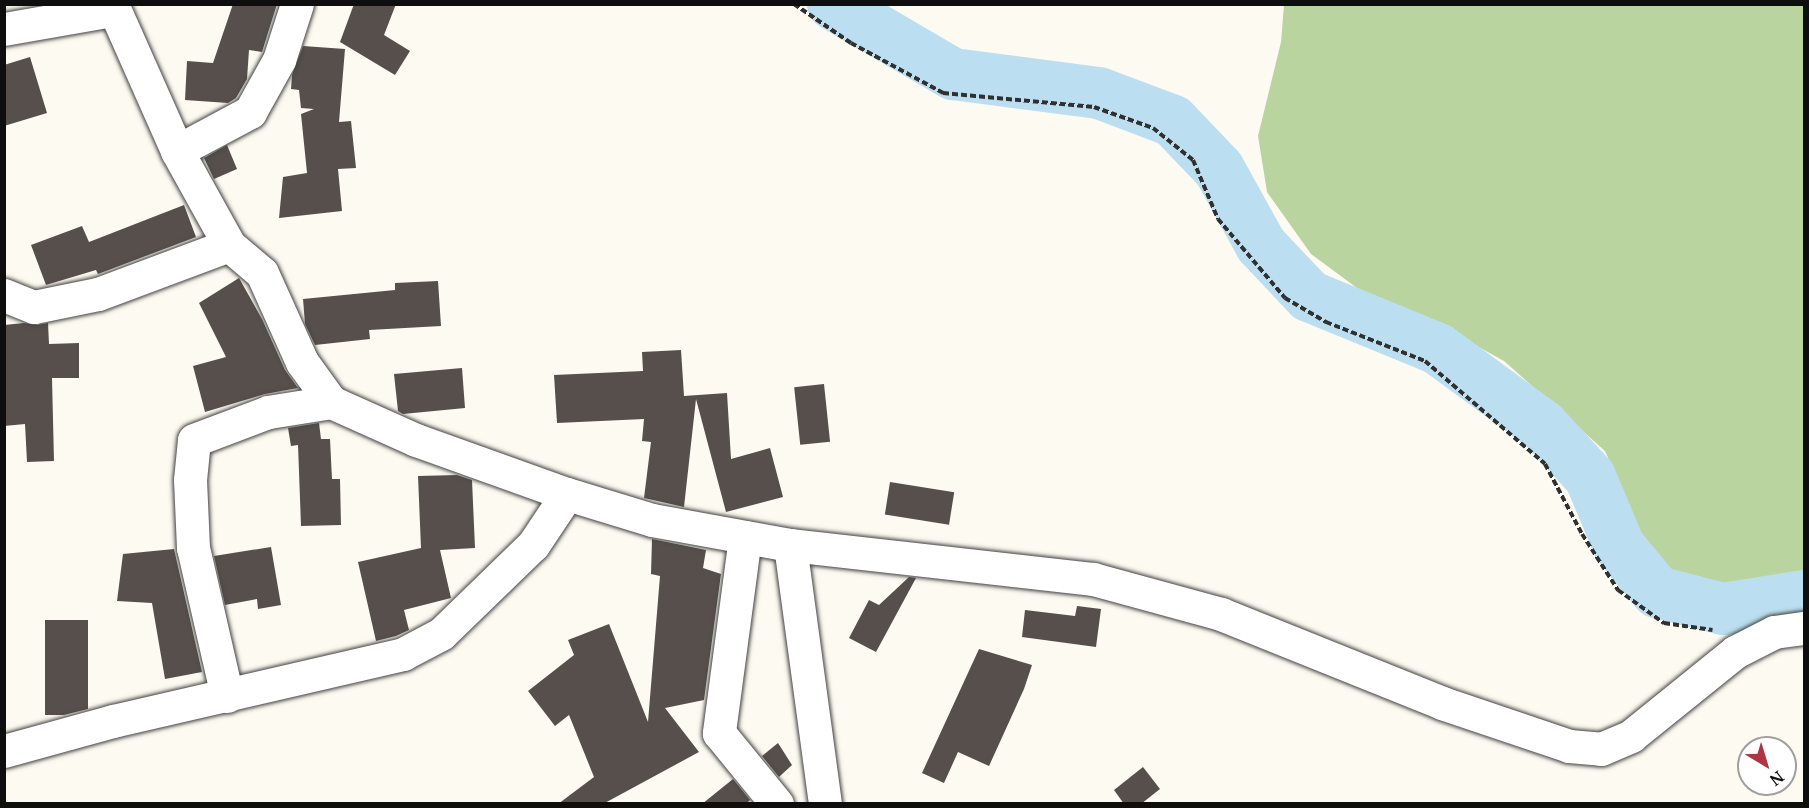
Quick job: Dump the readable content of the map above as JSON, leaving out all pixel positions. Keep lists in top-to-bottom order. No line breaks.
{"north":"bottom right"}
